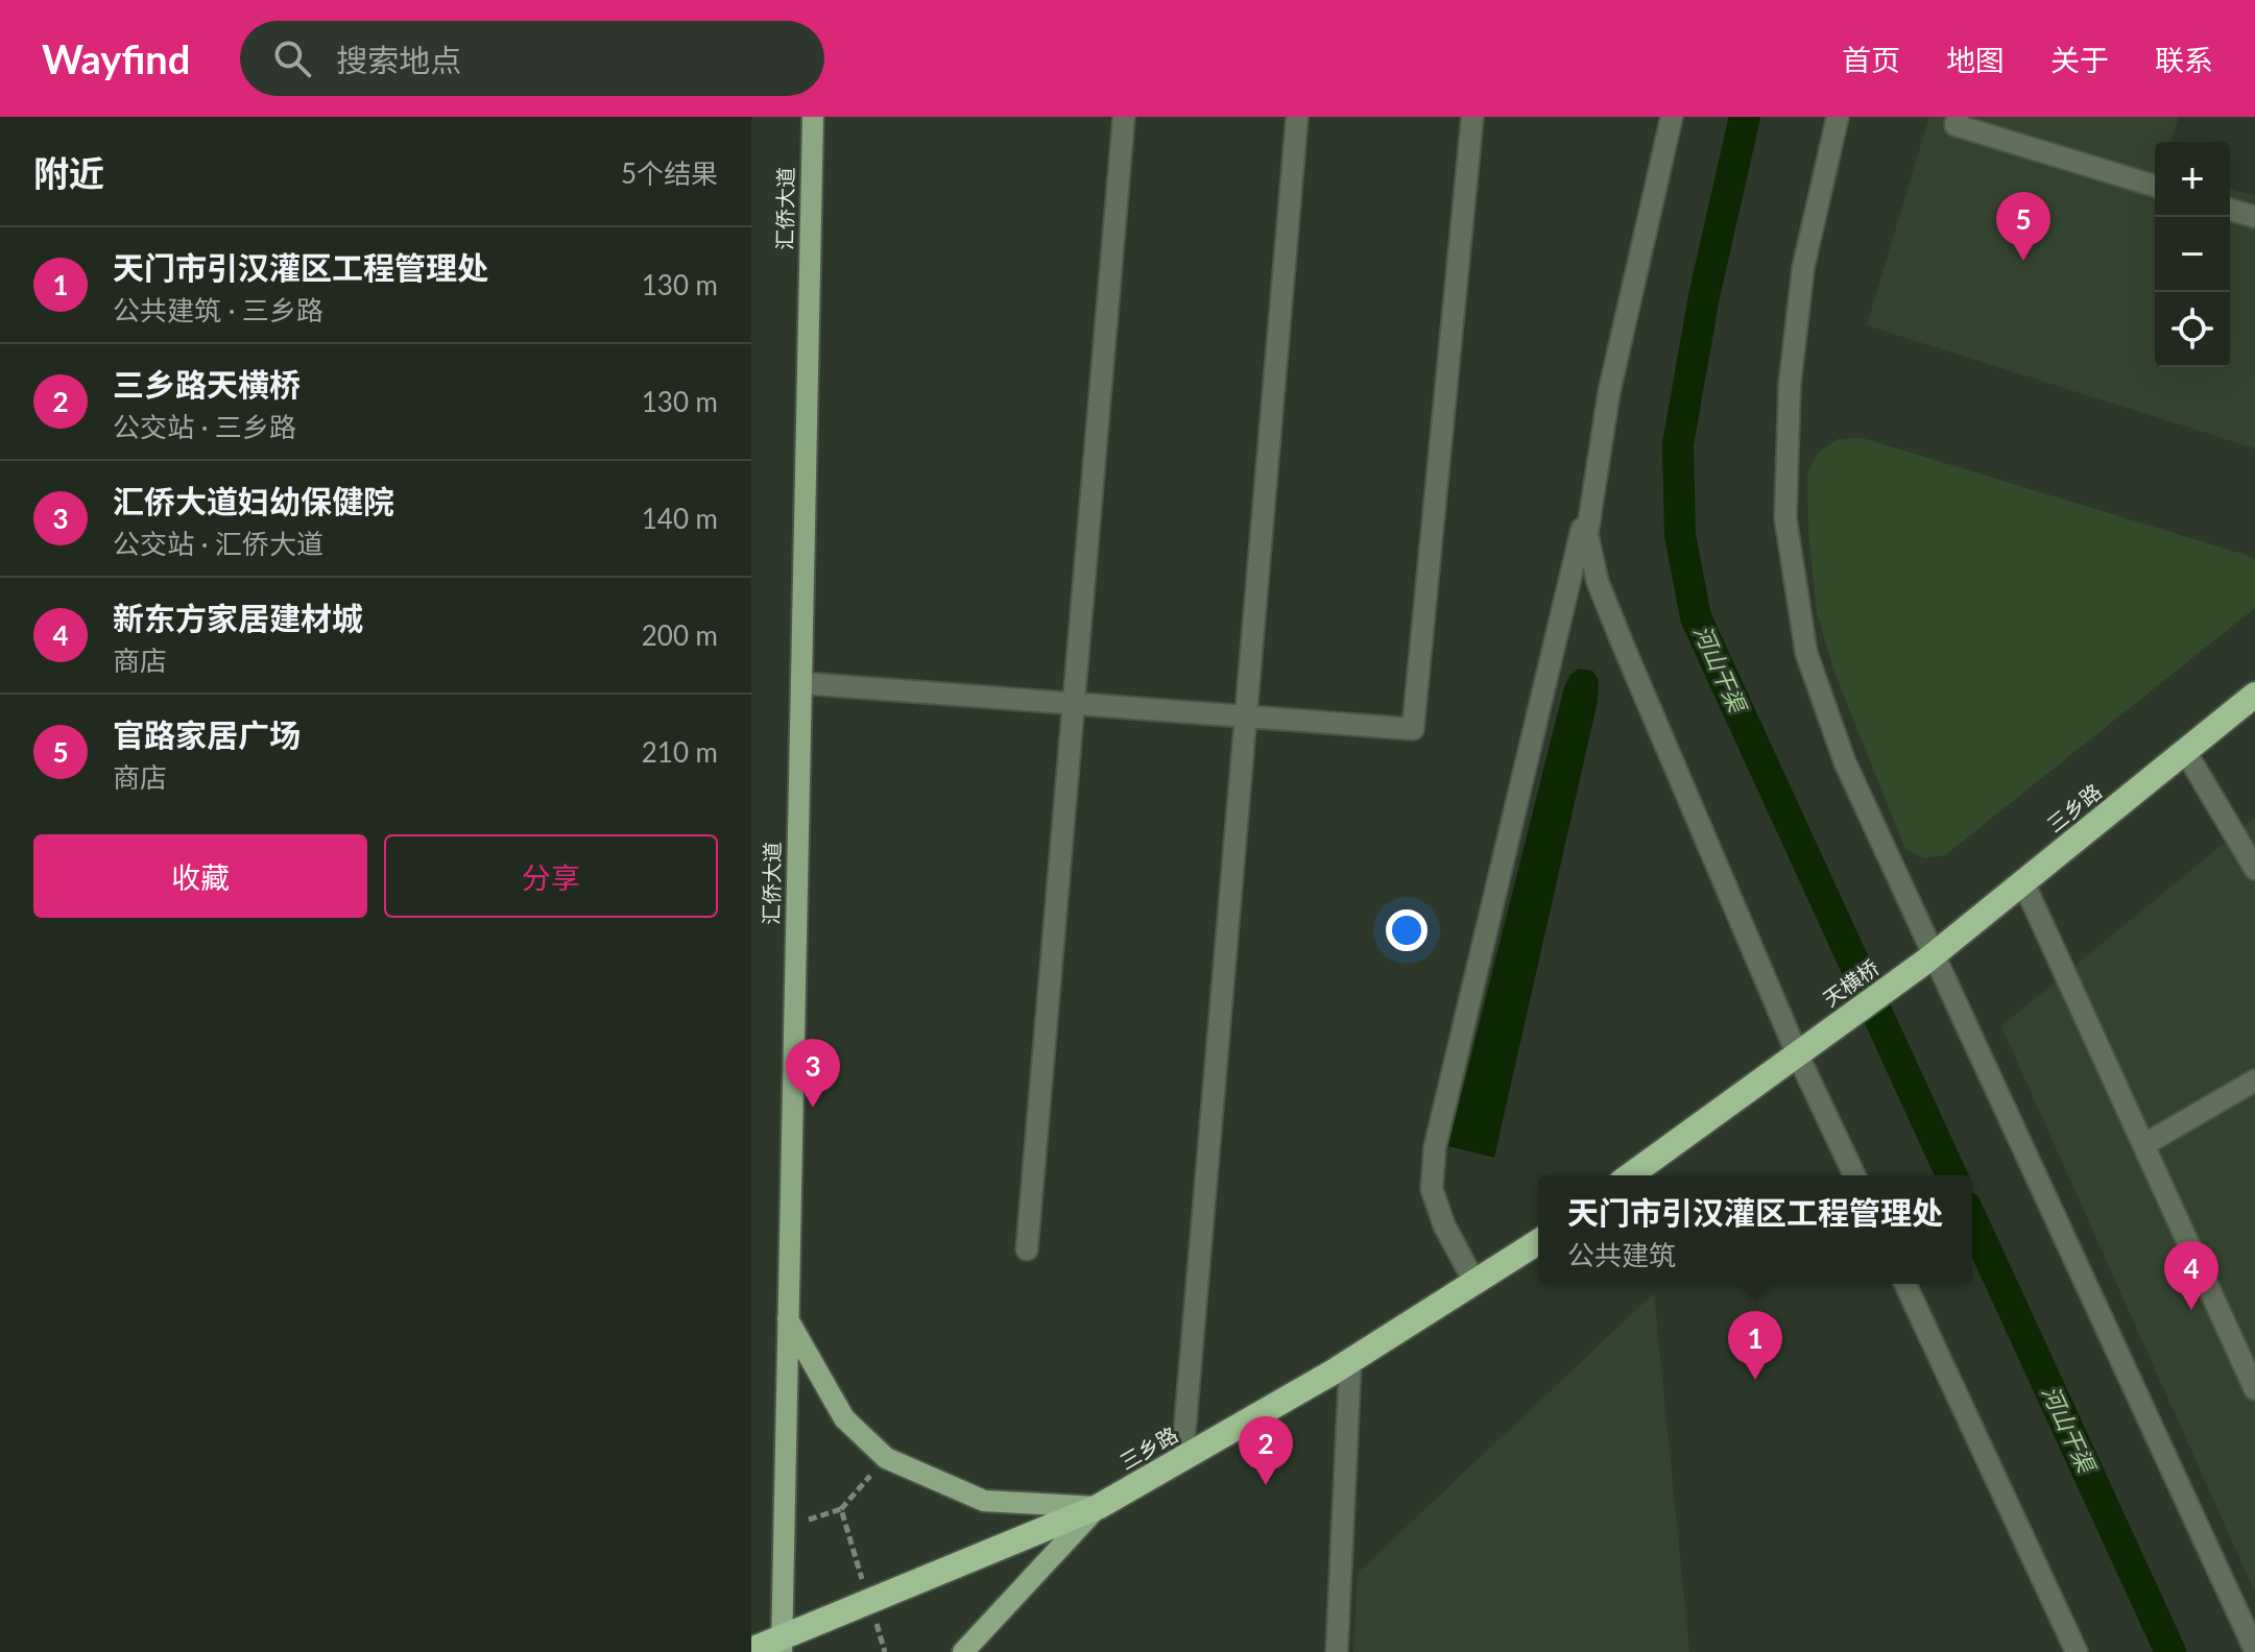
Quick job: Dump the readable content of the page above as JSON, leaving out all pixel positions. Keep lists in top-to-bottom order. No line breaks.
{"streets":{"highway":["三乡路","天横桥"],"main road":["汇侨大道"]},"crossings":[["汇侨大道","三乡路"],["三乡路","天横桥"]],"water":["河山干渠"],"page":{"header":"Wayfind","search":"搜索地点","nav":["首页","地图","关于","联系"],"heading":["附近","5个结果"],"map_buttons":["+","−"],"pins":["5","3","4","1","2"],"list":[{"mark":"1","name":"天门市引汉灌区工程管理处","note":"公共建筑 · 三乡路","value":"130 m"},{"mark":"2","name":"三乡路天横桥","note":"公交站 · 三乡路","value":"130 m"},{"mark":"3","name":"汇侨大道妇幼保健院","note":"公交站 · 汇侨大道","value":"140 m"},{"mark":"4","name":"新东方家居建材城","note":"商店","value":"200 m"},{"mark":"5","name":"官路家居广场","note":"商店","value":"210 m"}],"buttons":["收藏","分享"],"popup":["天门市引汉灌区工程管理处","公共建筑"]}}
